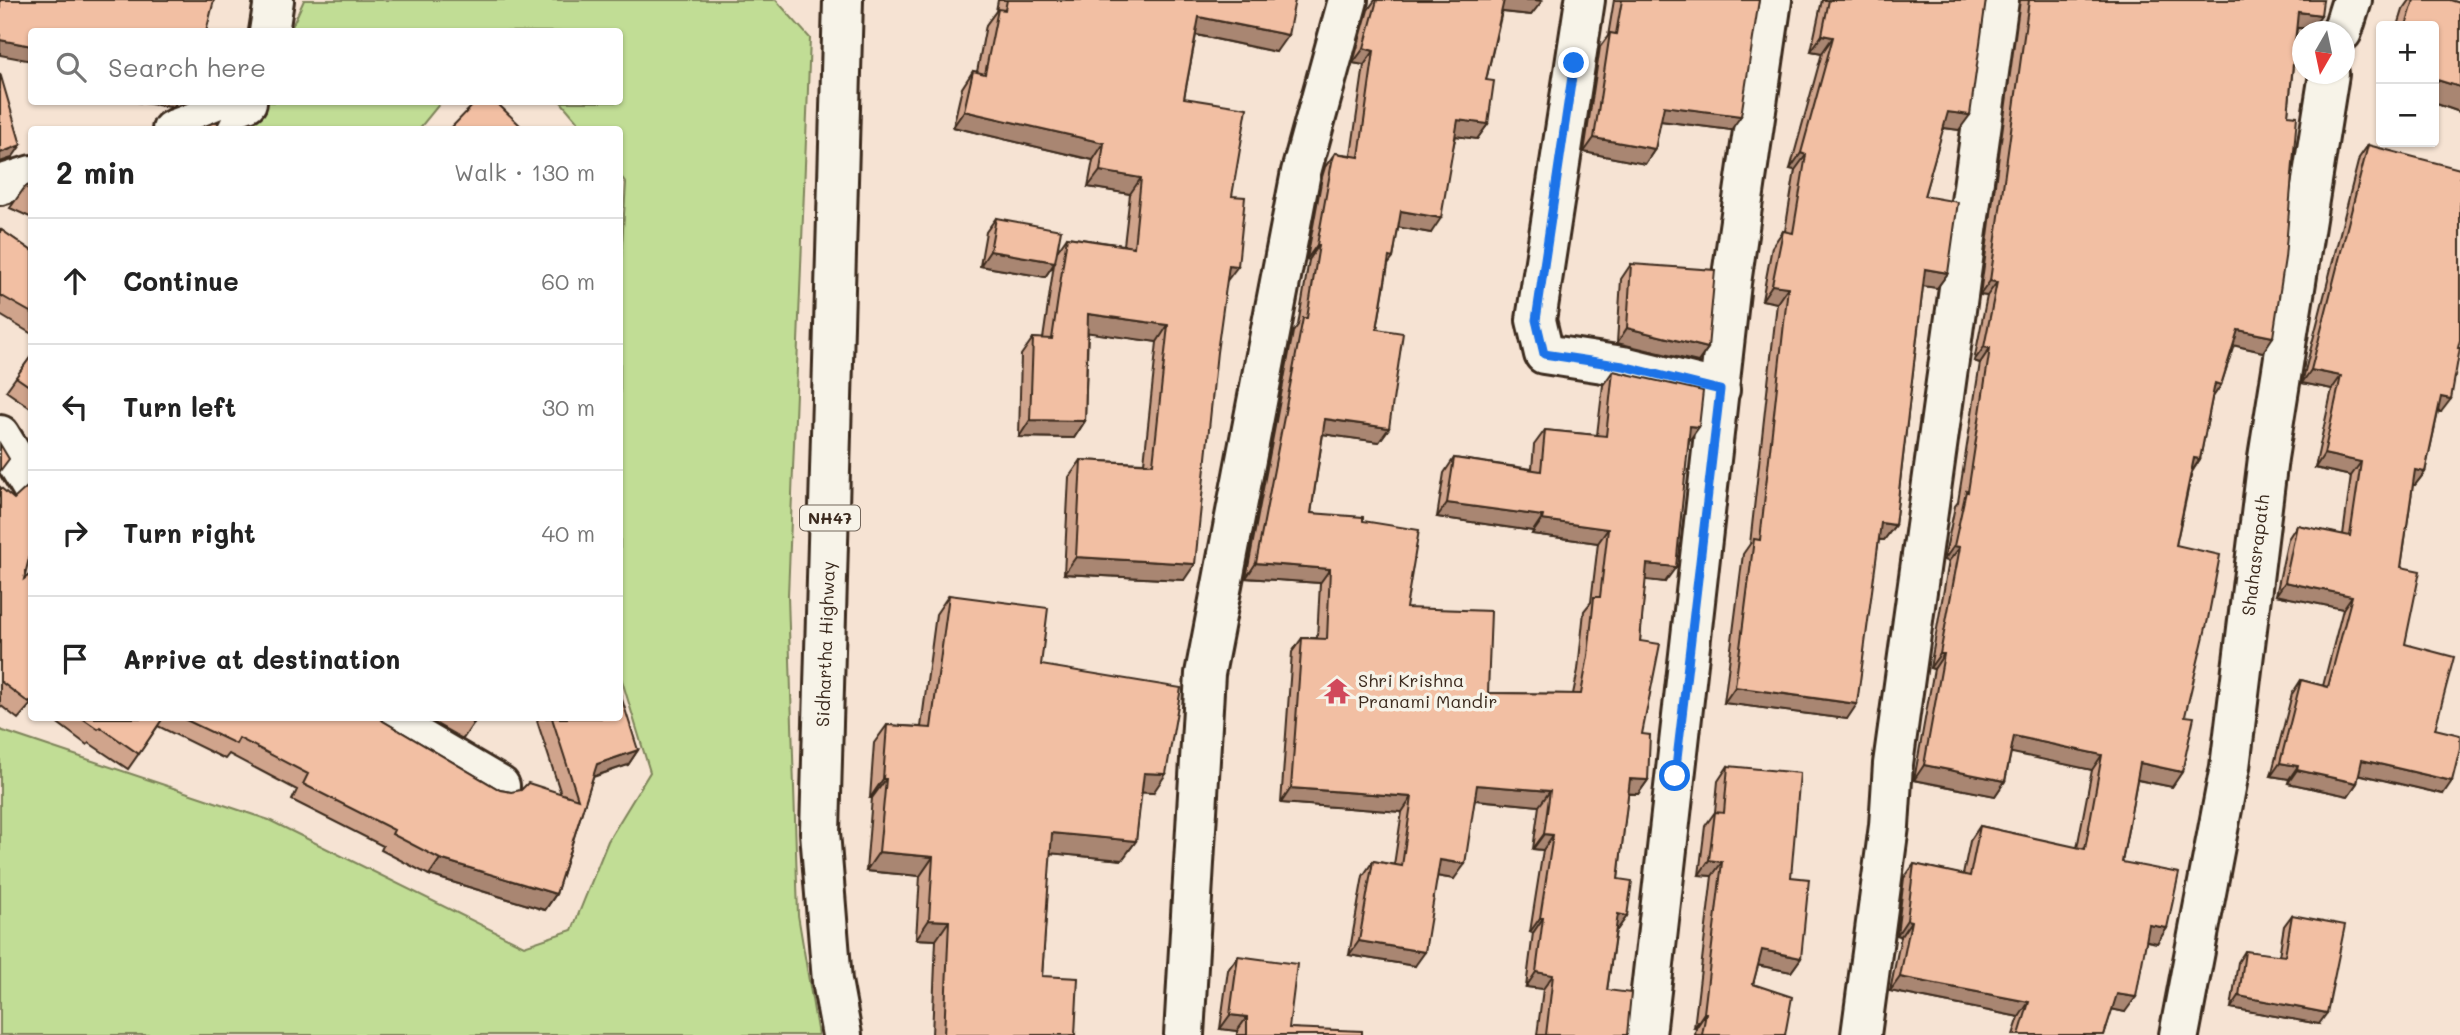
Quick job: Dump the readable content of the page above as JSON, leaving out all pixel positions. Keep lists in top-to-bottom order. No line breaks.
{"streets":{"main road":["NH47","Shahasrapath","Sidhartha Highway"]},"places":{"temple":["Shri Krishna Pranami Mandir"]},"north":"bottom","page":{"map_buttons":["+","−"],"search":"Search here","heading":["2 min","Walk · 130 m"],"list":[["Continue","60 m"],["Turn left","30 m"],["Turn right","40 m"],"Arrive at destination"]}}
